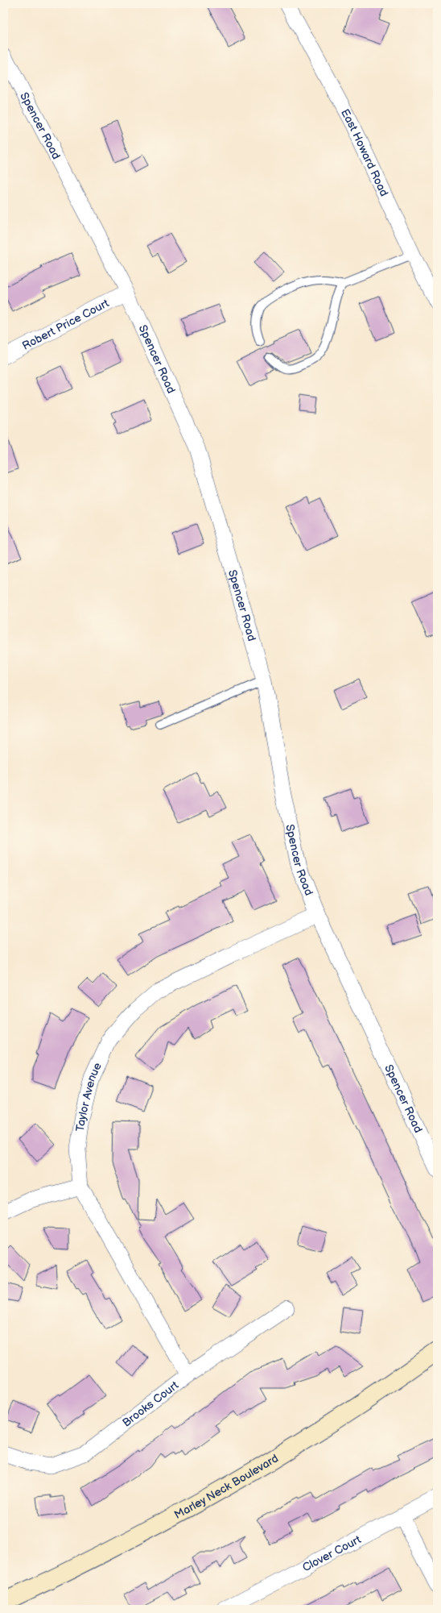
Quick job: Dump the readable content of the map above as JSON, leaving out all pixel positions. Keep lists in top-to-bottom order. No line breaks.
{"streets":{"main road":["Marley Neck Boulevard"],"street":["Spencer Road","East Howard Road","Robert Price Court","Taylor Avenue","Brooks Court","Clover Court"]},"crossings":[["Spencer Road","Robert Price Court"],["Spencer Road","Taylor Avenue"],["Taylor Avenue","Brooks Court"]]}
